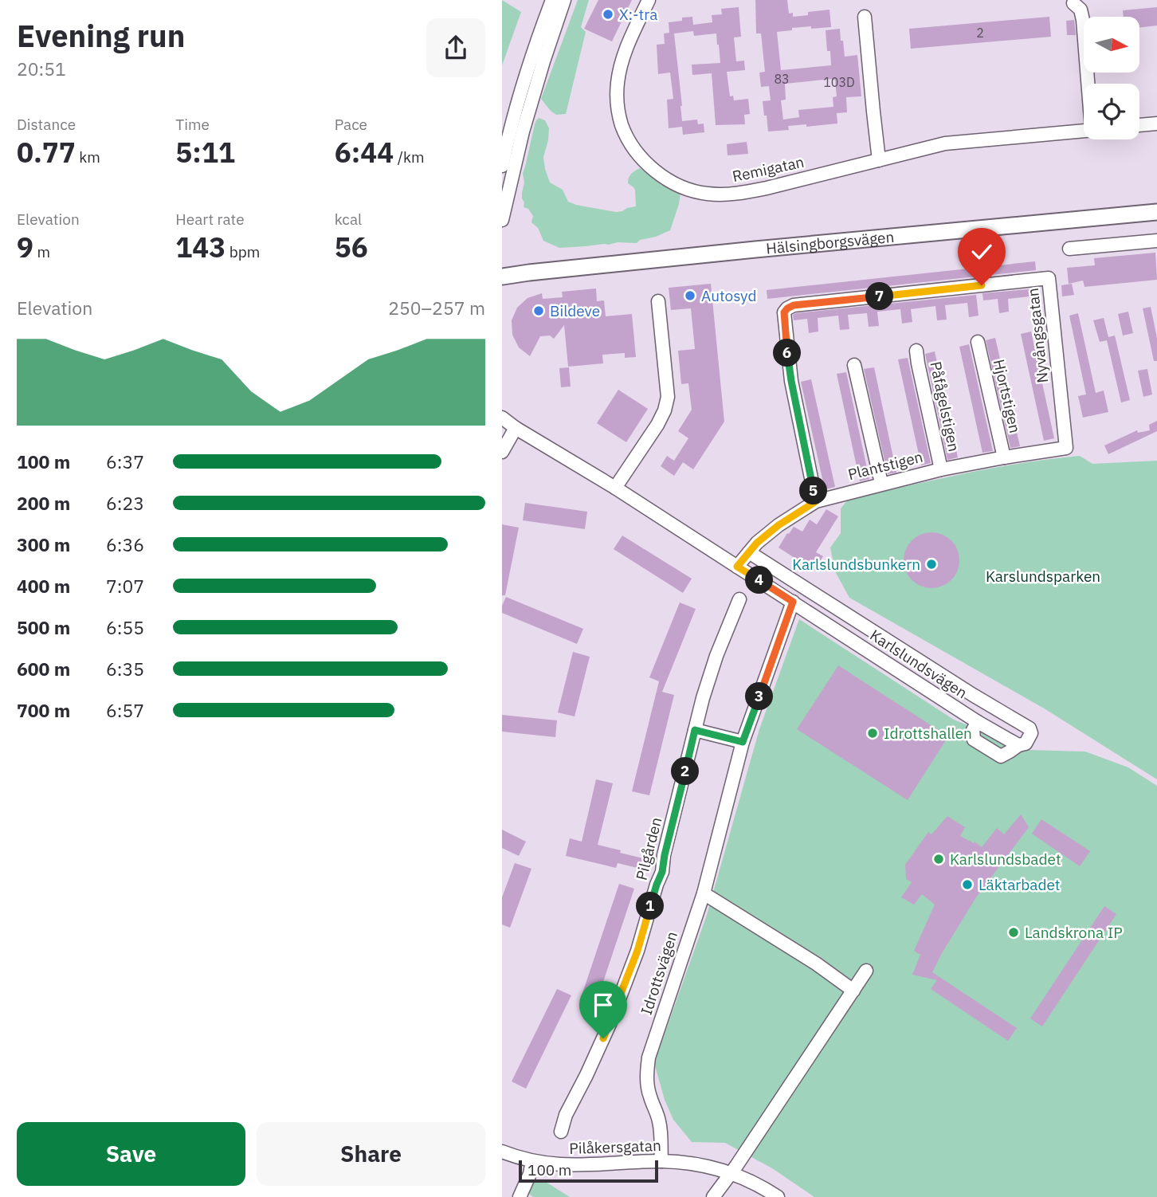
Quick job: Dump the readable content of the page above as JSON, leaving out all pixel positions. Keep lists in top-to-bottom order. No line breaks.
{"streets":{"main road":["Hälsingborgsvägen"],"street":["Remigatan","Nyvångsgatan","Hjortstigen","Påfågelstigen","Plantstigen","Karlslundsvägen","Pilgården","Idrottsvägen","Pilåkersgatan"]},"crossings":[["Nyvångsgatan","Plantstigen"],["Hjortstigen","Plantstigen"],["Påfågelstigen","Plantstigen"],["Plantstigen","Karlslundsvägen"],["Karlslundsvägen","Idrottsvägen"],["Idrottsvägen","Pilåkersgatan"]],"parks":["Karslundsparken"],"places":["X:-tra","Autosyd","Bildeve","Karlslundsbunkern","Idrottshallen","Karlslundsbadet","Läktarbadet","Landskrona IP"],"house_numbers":["2","83","103D"],"scale_bar":"100 m","north":"right","page":{"heading":["Evening run","20:51"],"stats":[["Distance","0.77 km"],["Time","5:11"],["Pace","6:44 /km"],["Elevation","9 m"],["Heart rate","143 bpm"],["kcal","56"]],"pins":["7","6","5","4","3","2","1"],"chart":["Elevation","250–257 m"],"list":[{"name":"100 m","note":"6:37"},{"name":"200 m","note":"6:23"},{"name":"300 m","note":"6:36"},{"name":"400 m","note":"7:07"},{"name":"500 m","note":"6:55"},{"name":"600 m","note":"6:35"},{"name":"700 m","note":"6:57"}],"buttons":["Save","Share"],"scale":"100 m"}}
